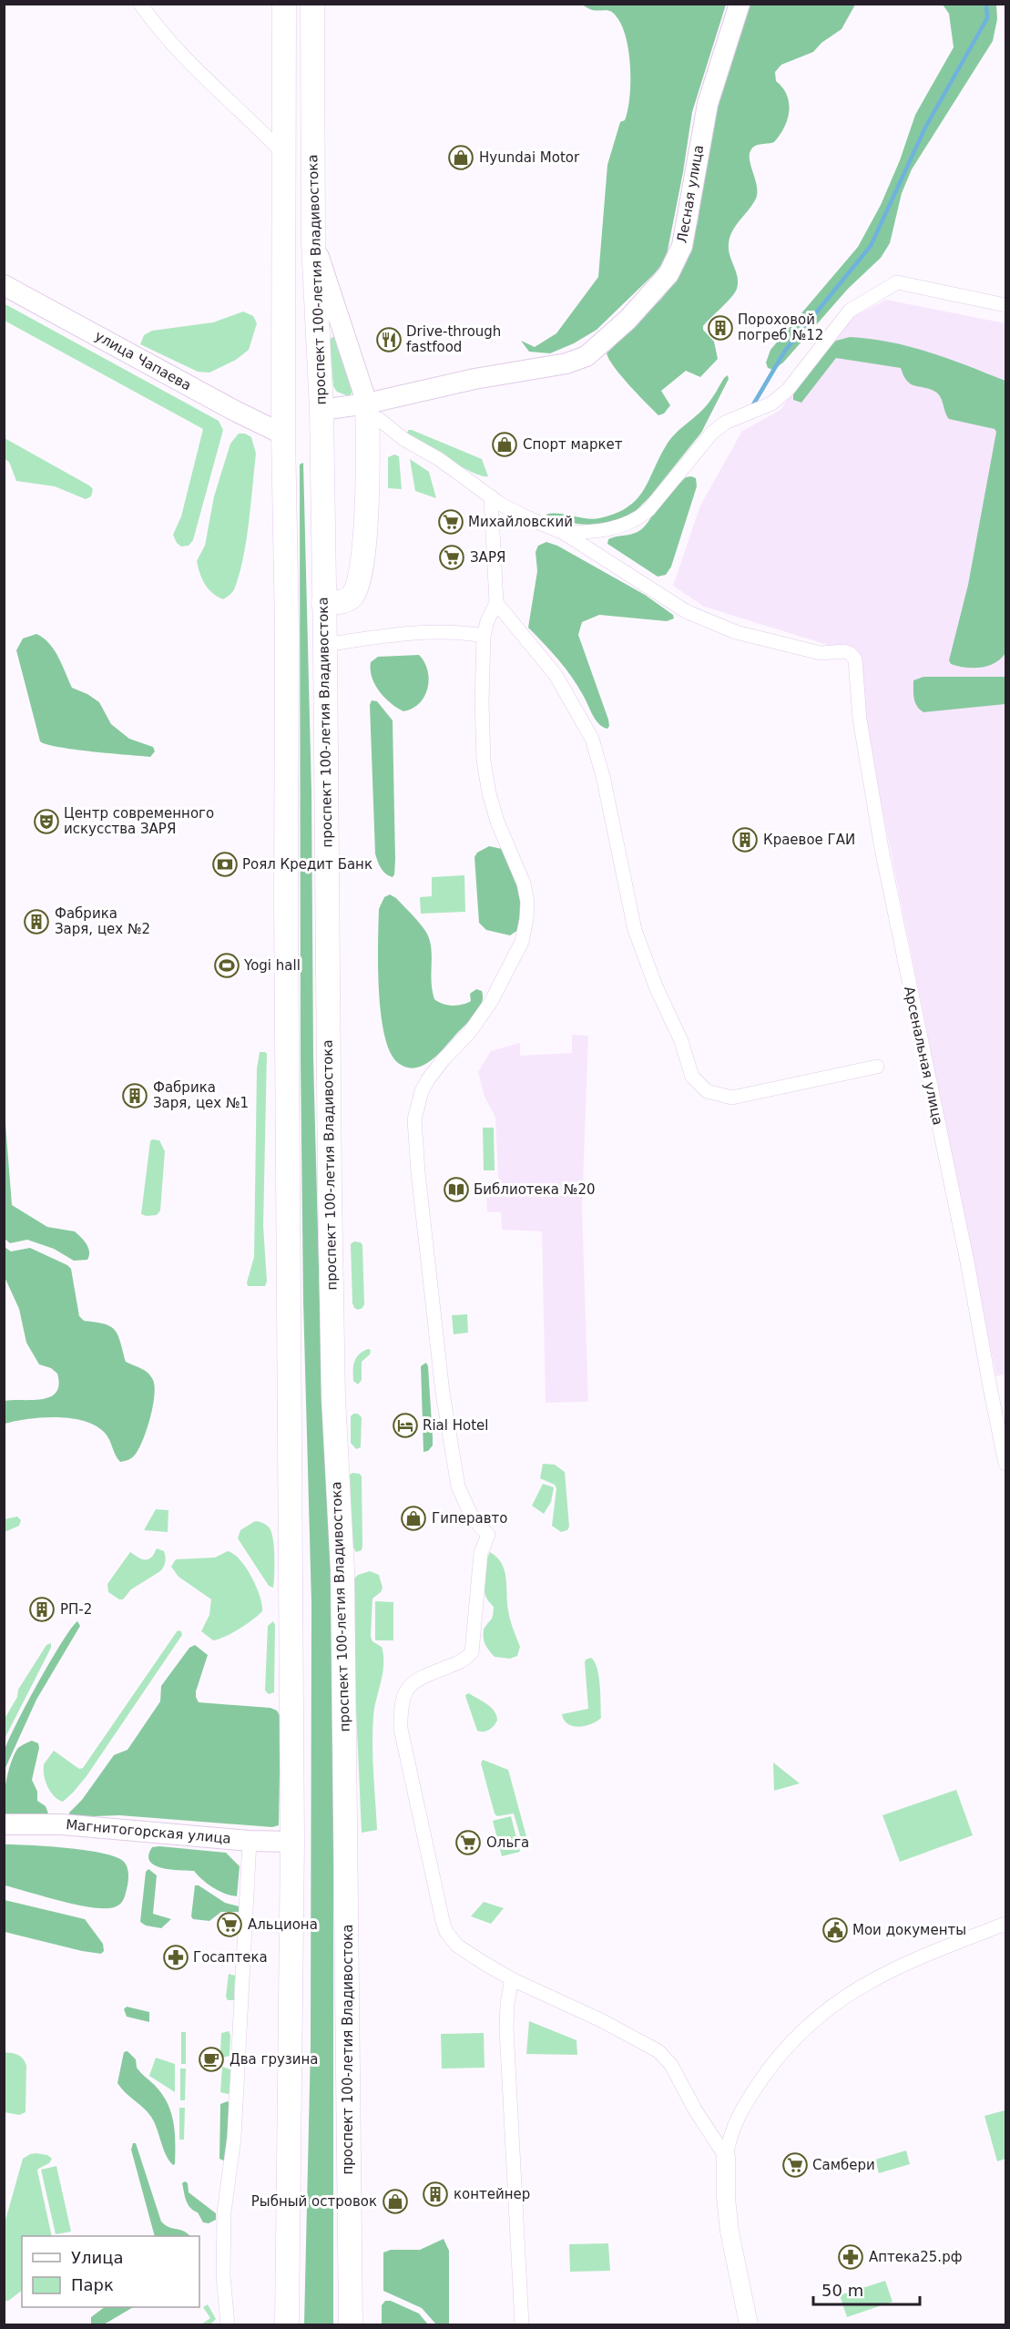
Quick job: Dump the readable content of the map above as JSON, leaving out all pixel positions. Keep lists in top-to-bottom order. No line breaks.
{"streets":{"highway":["проспект 100-летия Владивостока"],"main road":["Лесная улица","улица Чапаева","Магнитогорская улица"],"street":["Арсенальная улица"]},"crossings":[["Лесная улица","проспект 100-летия Владивостока"],["проспект 100-летия Владивостока","улица Чапаева"],["проспект 100-летия Владивостока","Магнитогорская улица"]],"places":{"shop":["Hyundai Motor","Спорт маркет","Гиперавто","Рыбный островок"],"building":["Пороховой погреб №12","Краевое ГАИ","Фабрика Заря, цех №2","Фабрика Заря, цех №1","РП-2","контейнер"],"restaurant":["Drive-through fastfood"],"supermarket":["Михайловский","ЗАРЯ","Ольга","Альциона","Самбери"],"theatre":["Центр современного искусства ЗАРЯ"],"bank":["Роял Кредит Банк"],"sports":["Yogi hall"],"library":["Библиотека №20"],"hotel":["Rial Hotel"],"public building":["Мои документы"],"pharmacy":["Госаптека","Аптека25.рф"],"cafe":["Два грузина"]},"legend":["Улица","Парк"],"scale_bar":"50 m"}
